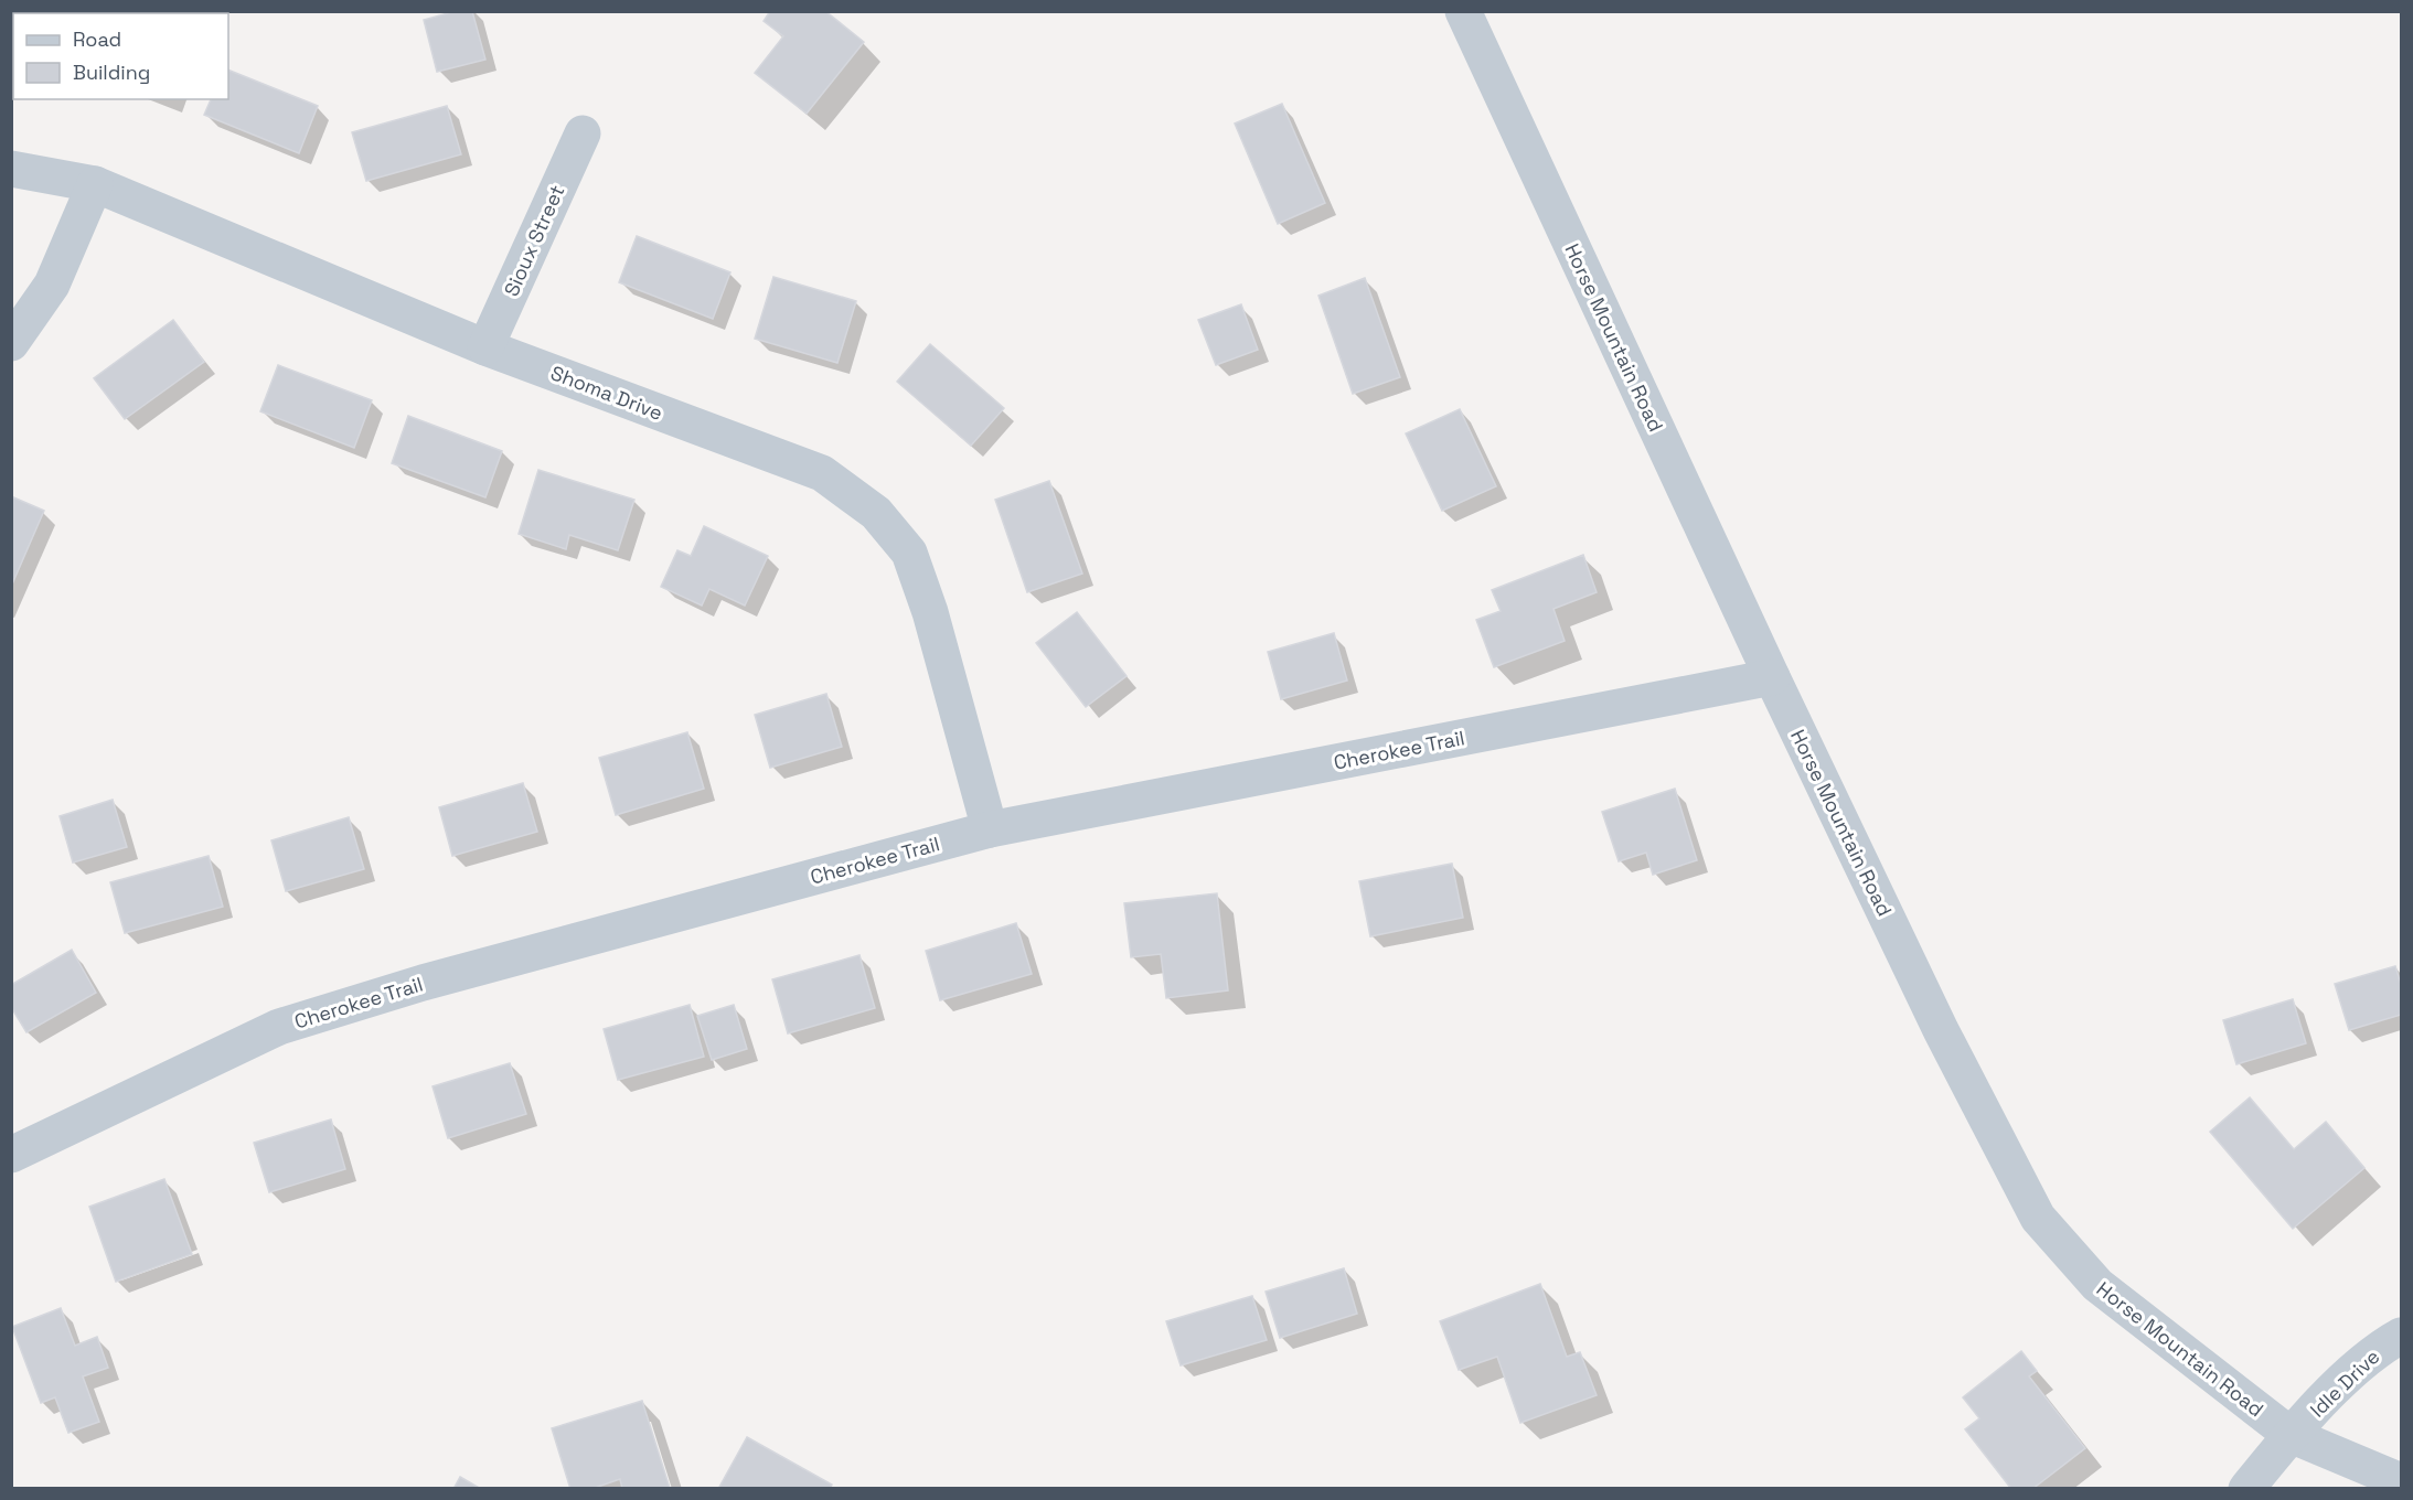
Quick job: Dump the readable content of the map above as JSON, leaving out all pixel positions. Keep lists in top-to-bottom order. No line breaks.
{"streets":{"street":["Sioux Street","Horse Mountain Road","Shoma Drive","Cherokee Trail","Idle Drive"]},"crossings":[["Sioux Street","Shoma Drive"],["Horse Mountain Road","Cherokee Trail"],["Horse Mountain Road","Idle Drive"],["Shoma Drive","Cherokee Trail"]],"legend":["Road","Building"]}
